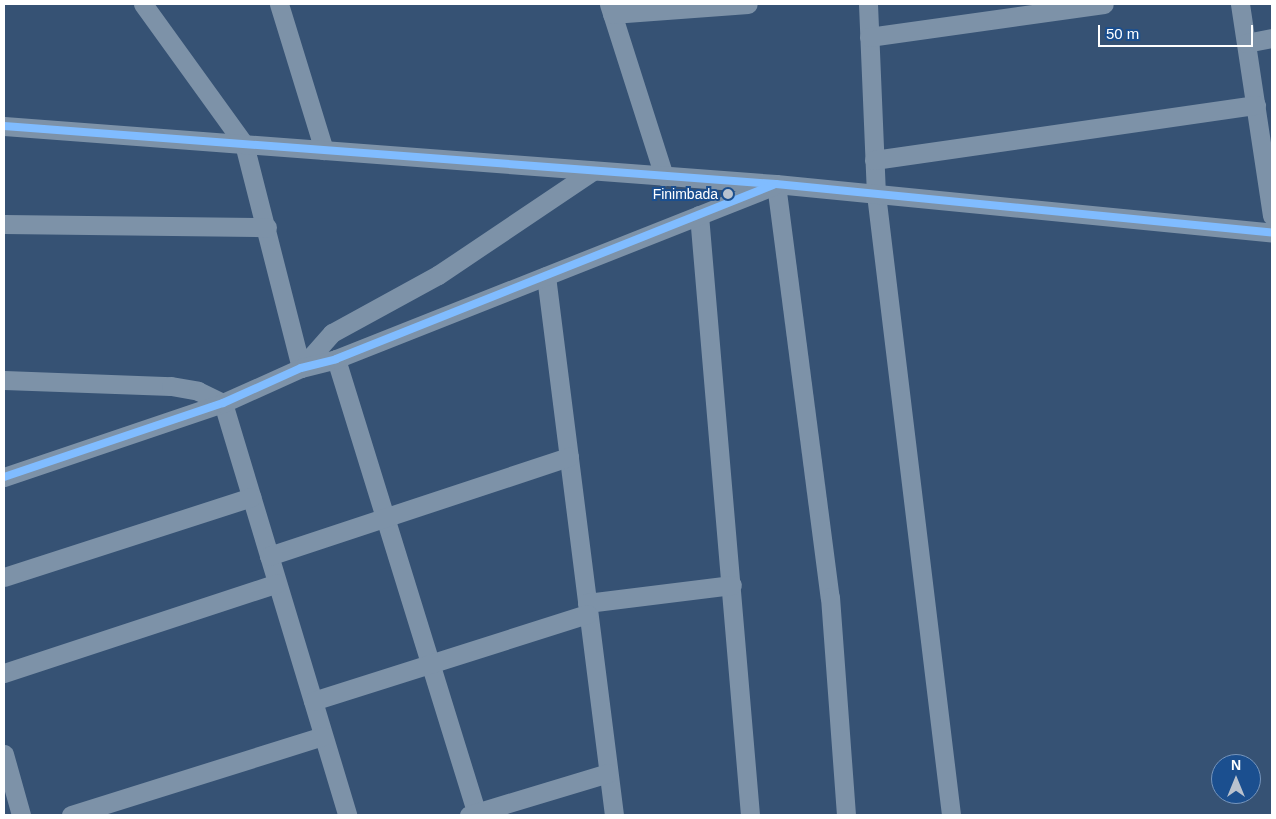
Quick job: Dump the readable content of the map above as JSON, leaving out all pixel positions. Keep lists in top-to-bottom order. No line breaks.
{"places":["Finimbada"],"scale_bar":"50 m","north":"top"}
